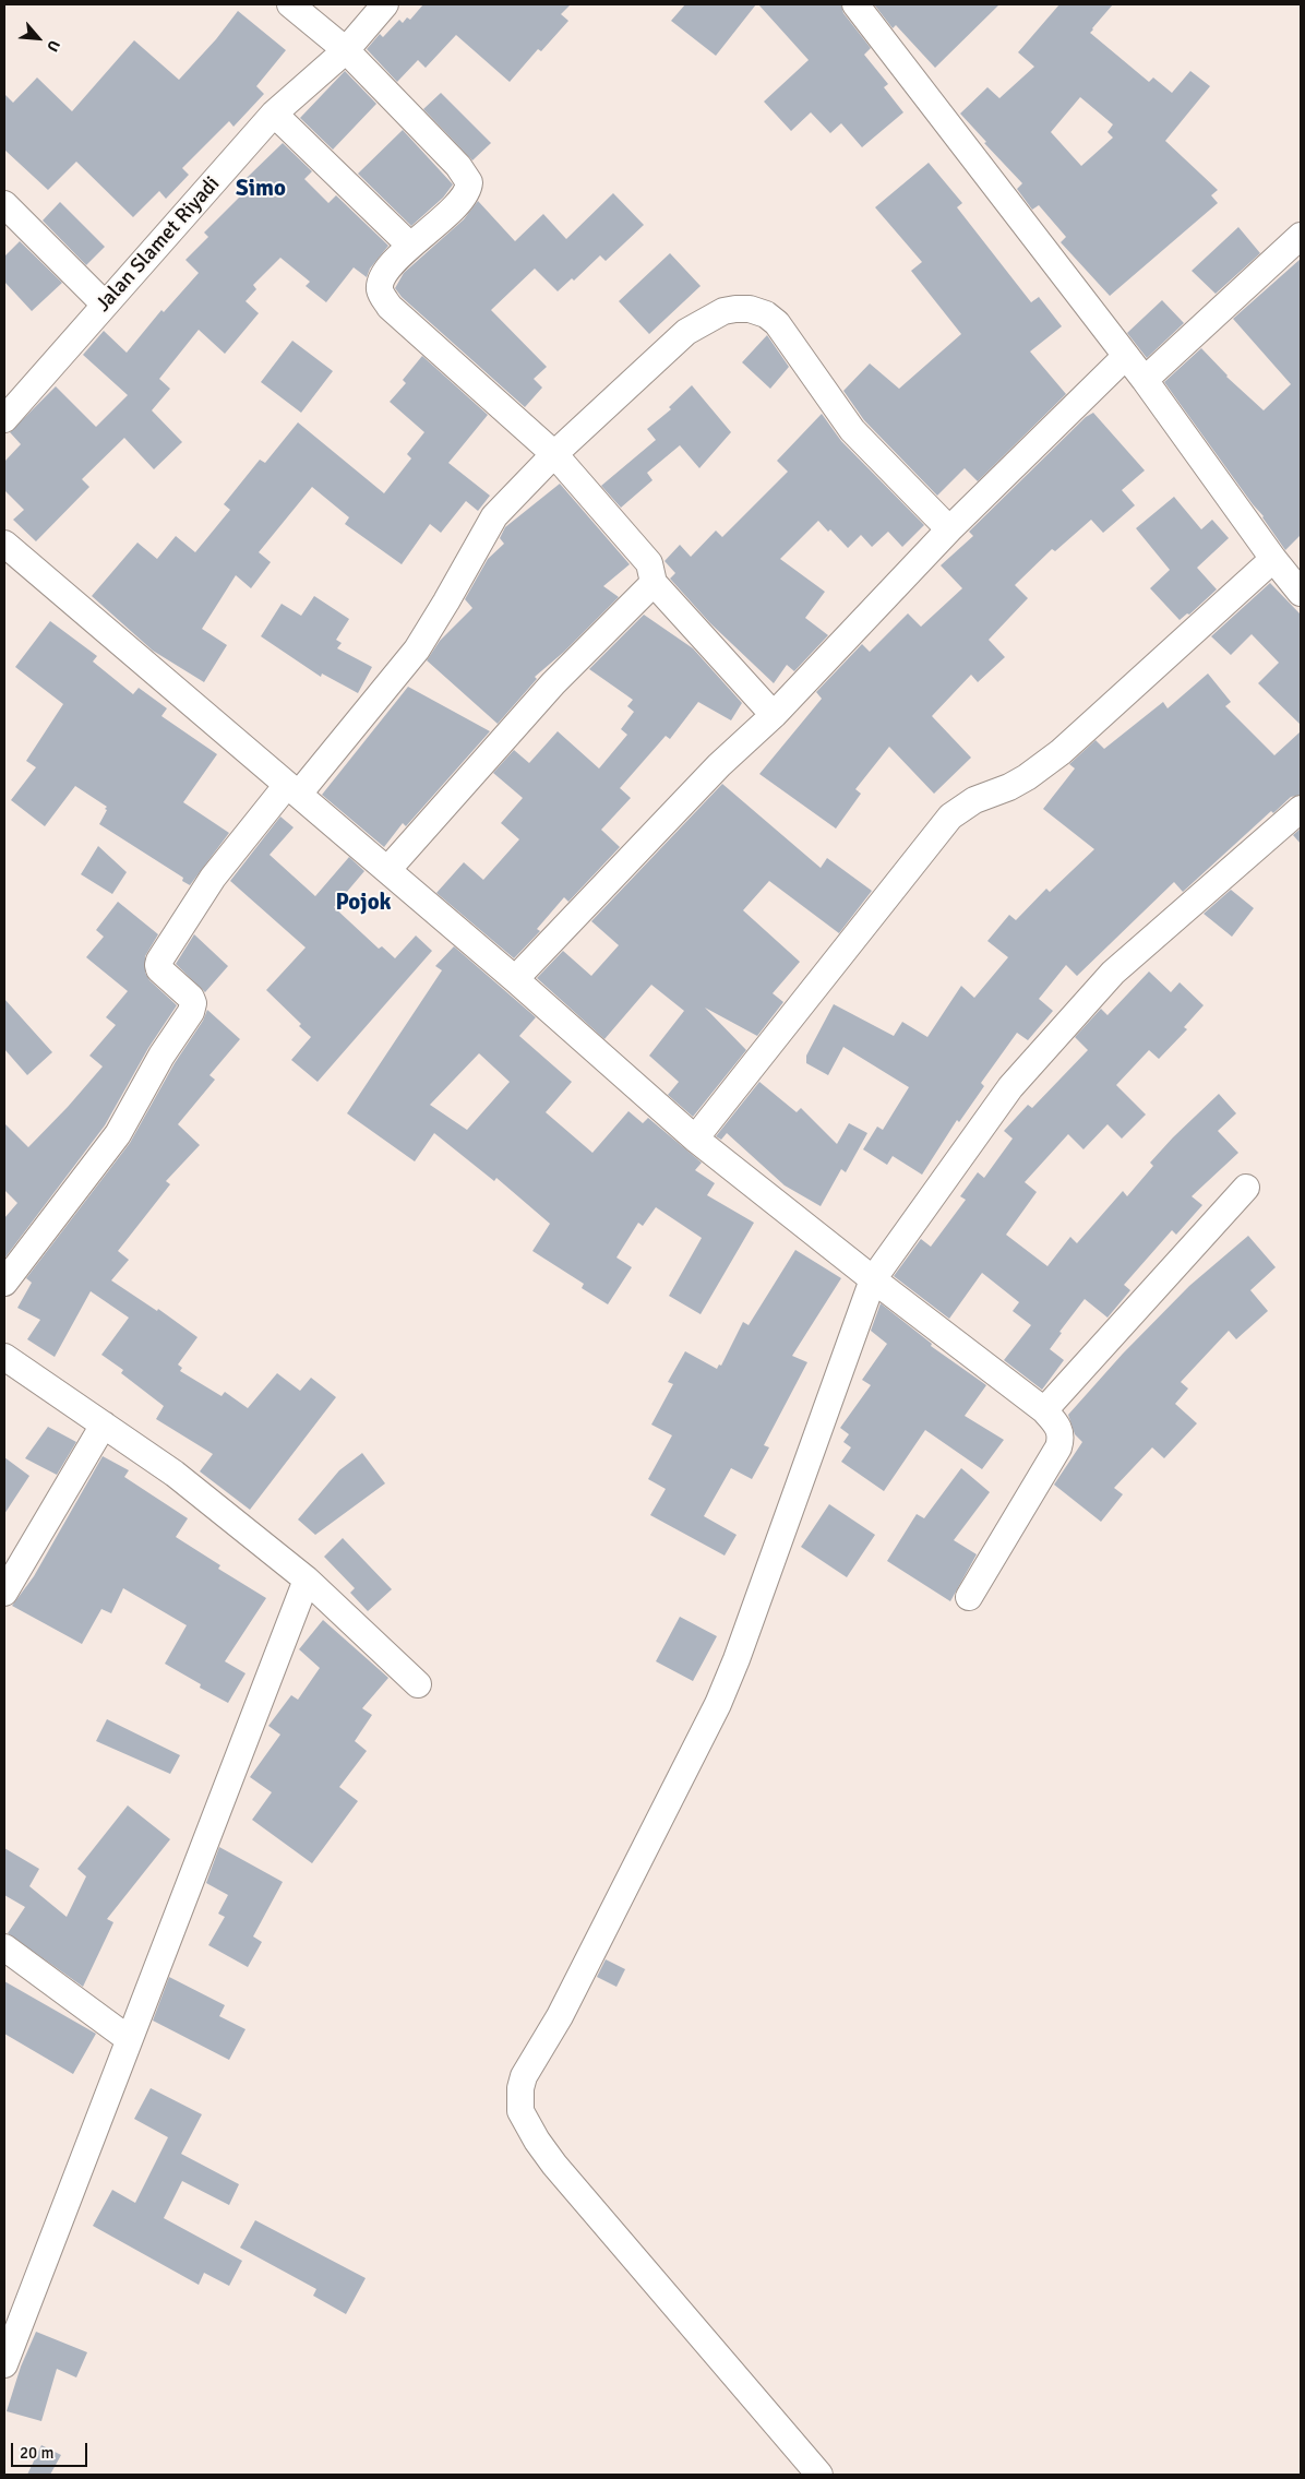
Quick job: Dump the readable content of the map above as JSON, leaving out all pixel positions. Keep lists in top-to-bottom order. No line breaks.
{"streets":{"street":["Jalan Slamet Riyadi"]},"districts":["Simo","Pojok"],"scale_bar":"20 m","north":"bottom right"}
